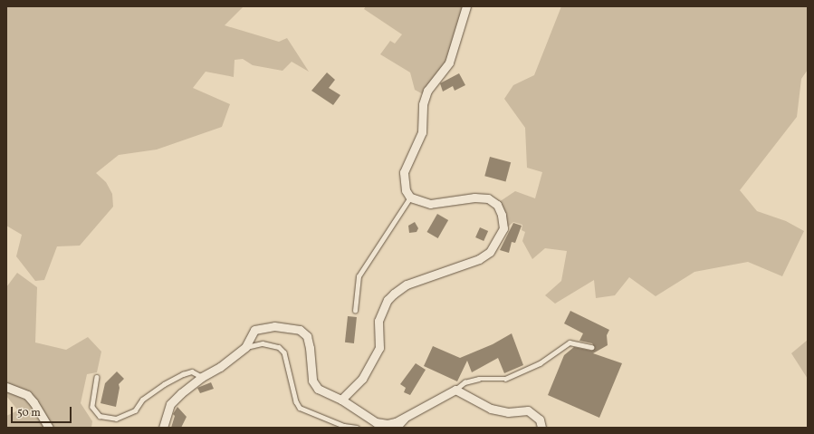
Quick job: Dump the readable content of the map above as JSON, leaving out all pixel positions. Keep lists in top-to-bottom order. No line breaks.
{"scale_bar":"50 m"}
